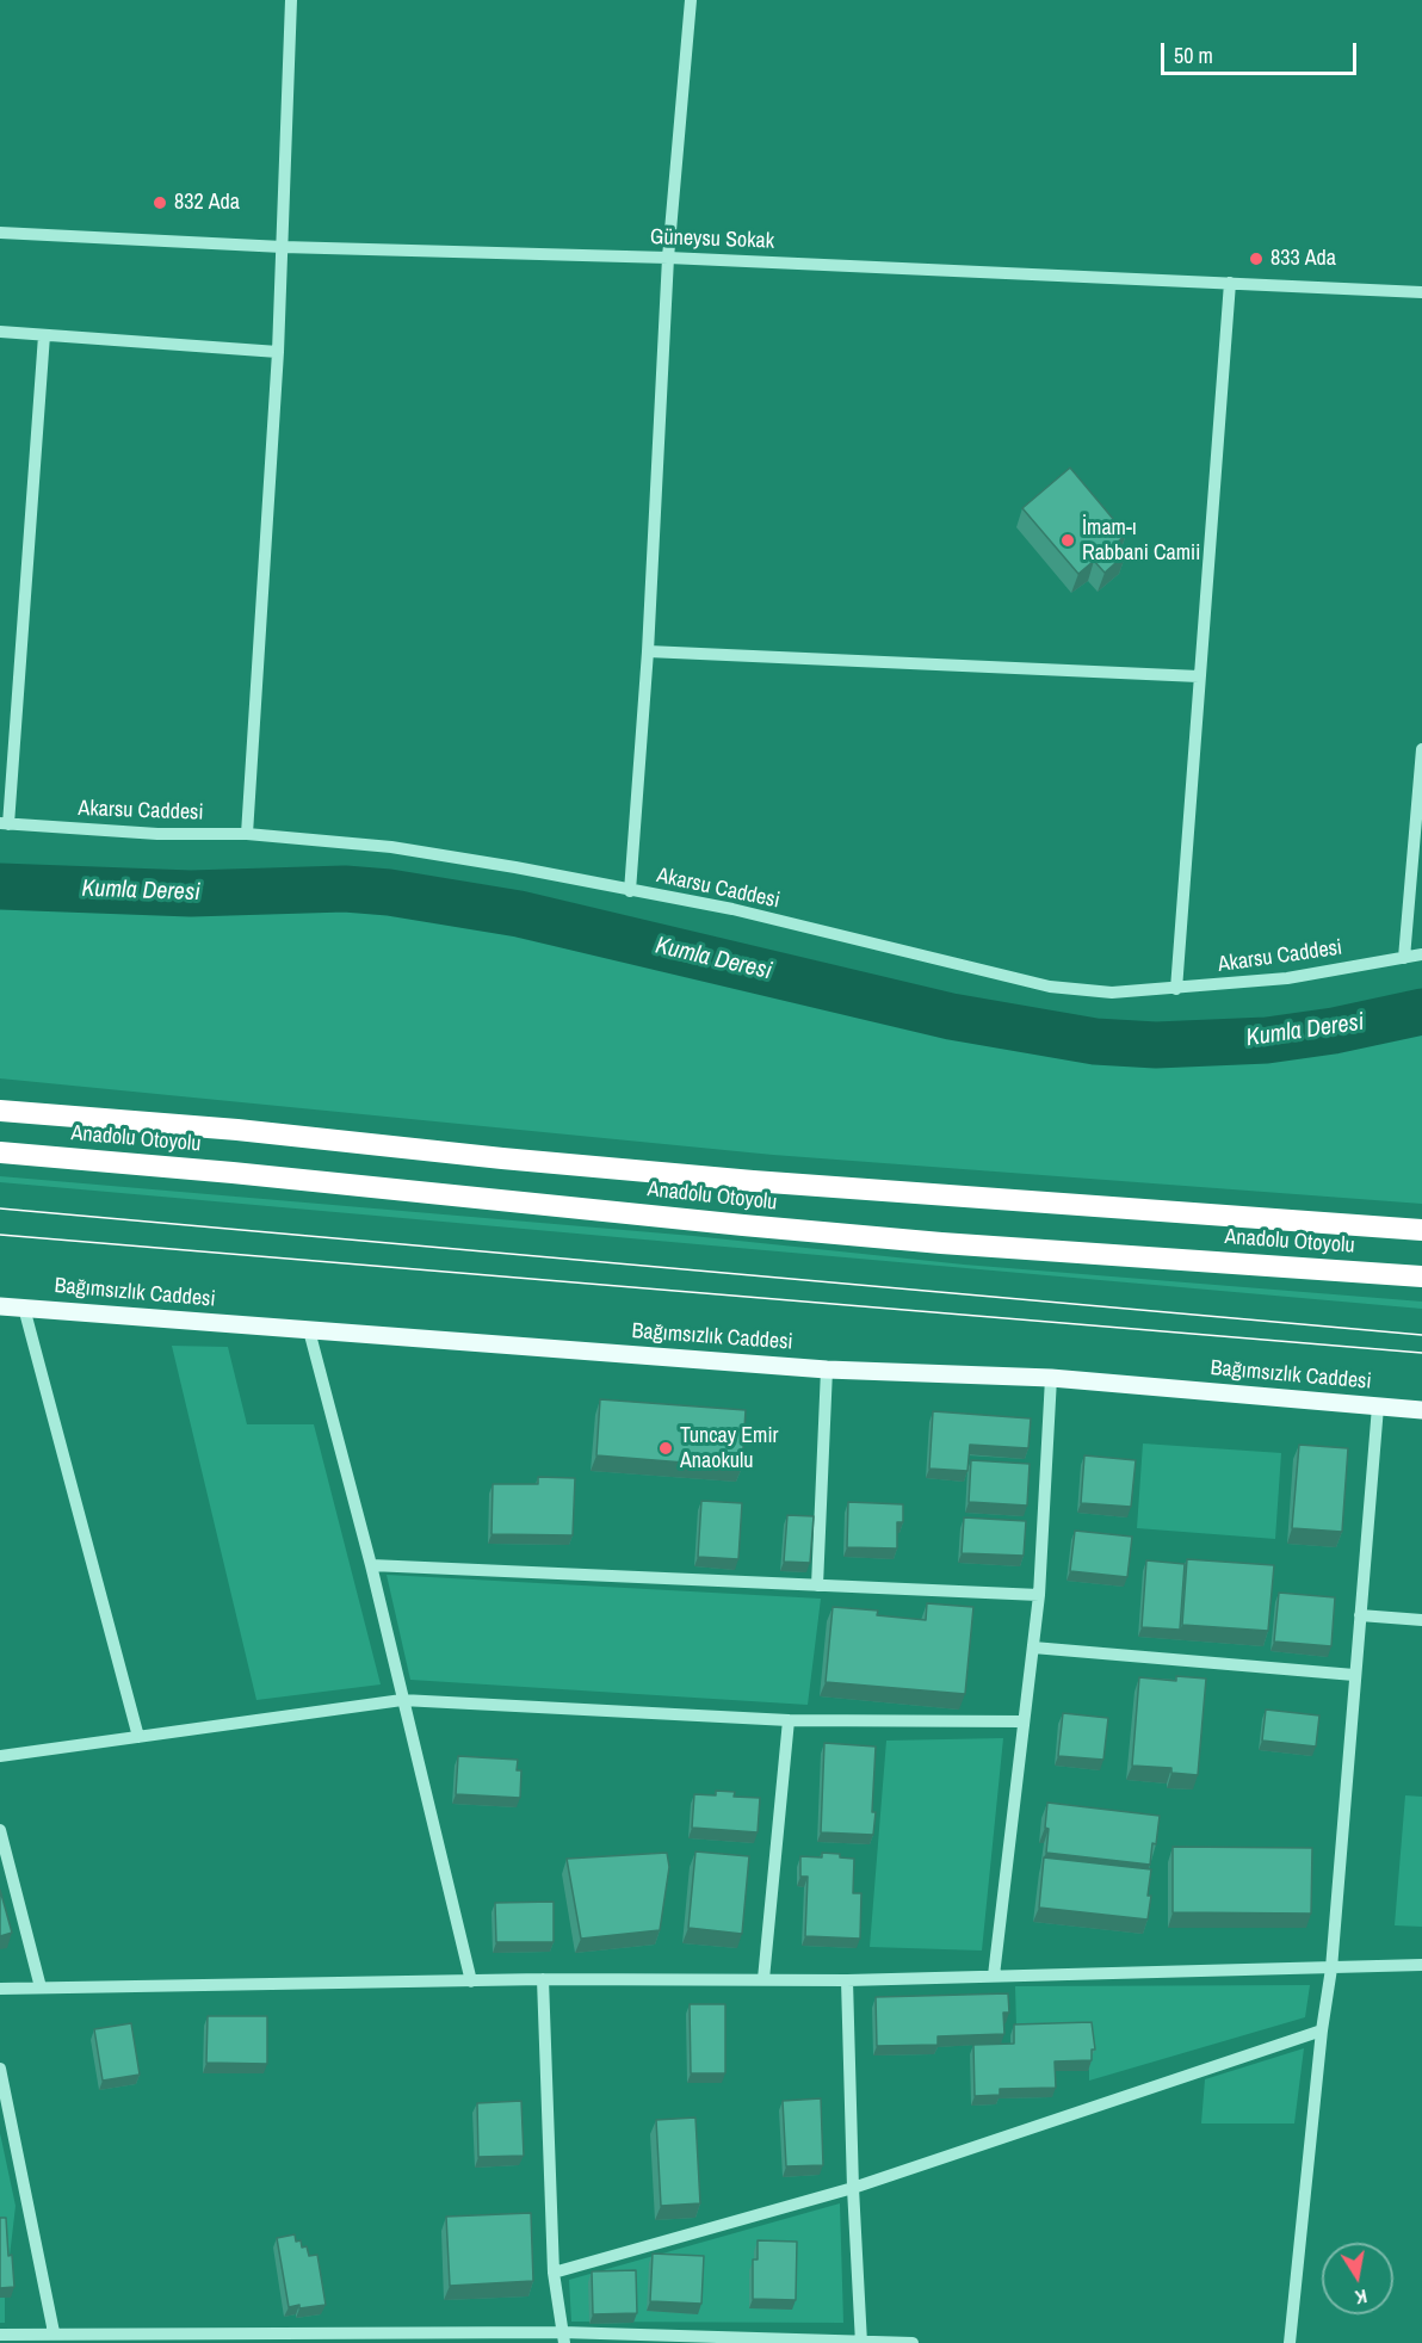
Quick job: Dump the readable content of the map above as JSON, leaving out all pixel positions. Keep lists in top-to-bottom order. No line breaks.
{"streets":{"highway":["Anadolu Otoyolu"],"main road":["Bağımsızlık Caddesi"],"street":["Güneysu Sokak","Akarsu Caddesi"]},"water":["Kumla Deresi"],"places":["832 Ada","833 Ada","İmam-ı Rabbani Camii","Tuncay Emir Anaokulu"],"scale_bar":"50 m","north":"bottom"}
